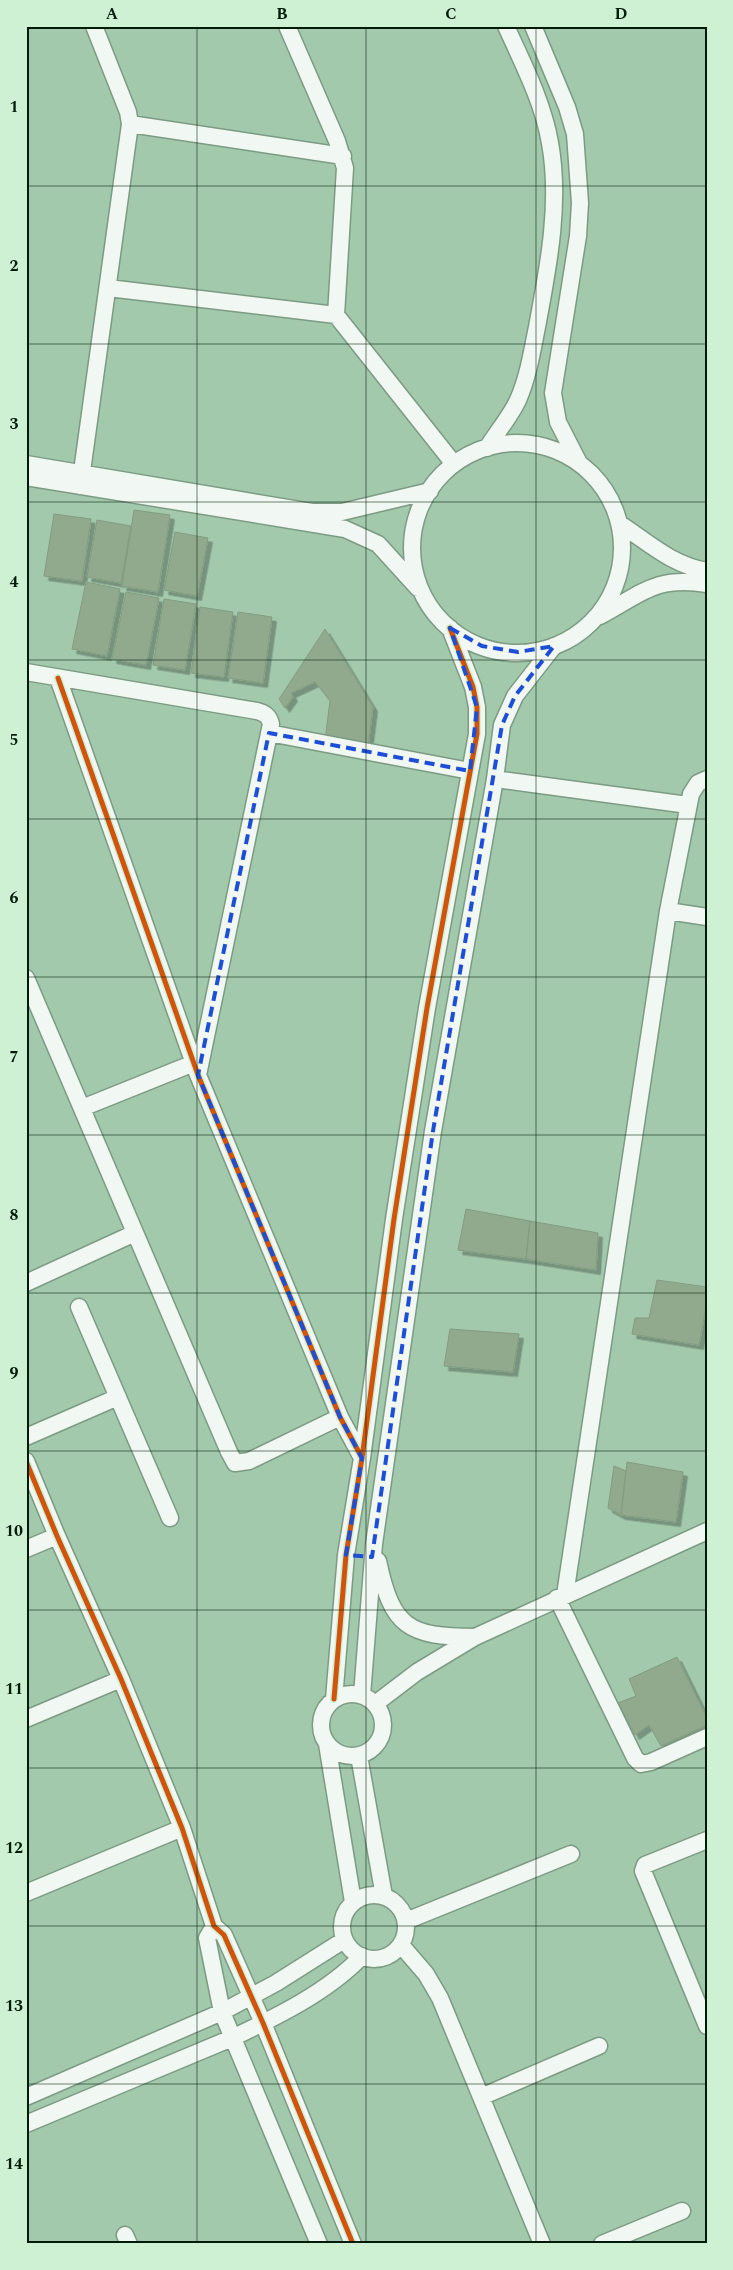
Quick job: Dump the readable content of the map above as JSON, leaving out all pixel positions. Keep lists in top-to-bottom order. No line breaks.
{"grid":{"columns":["A","B","C","D"],"rows":["1","2","3","4","5","6","7","8","9","10","11","12","13","14"]}}
